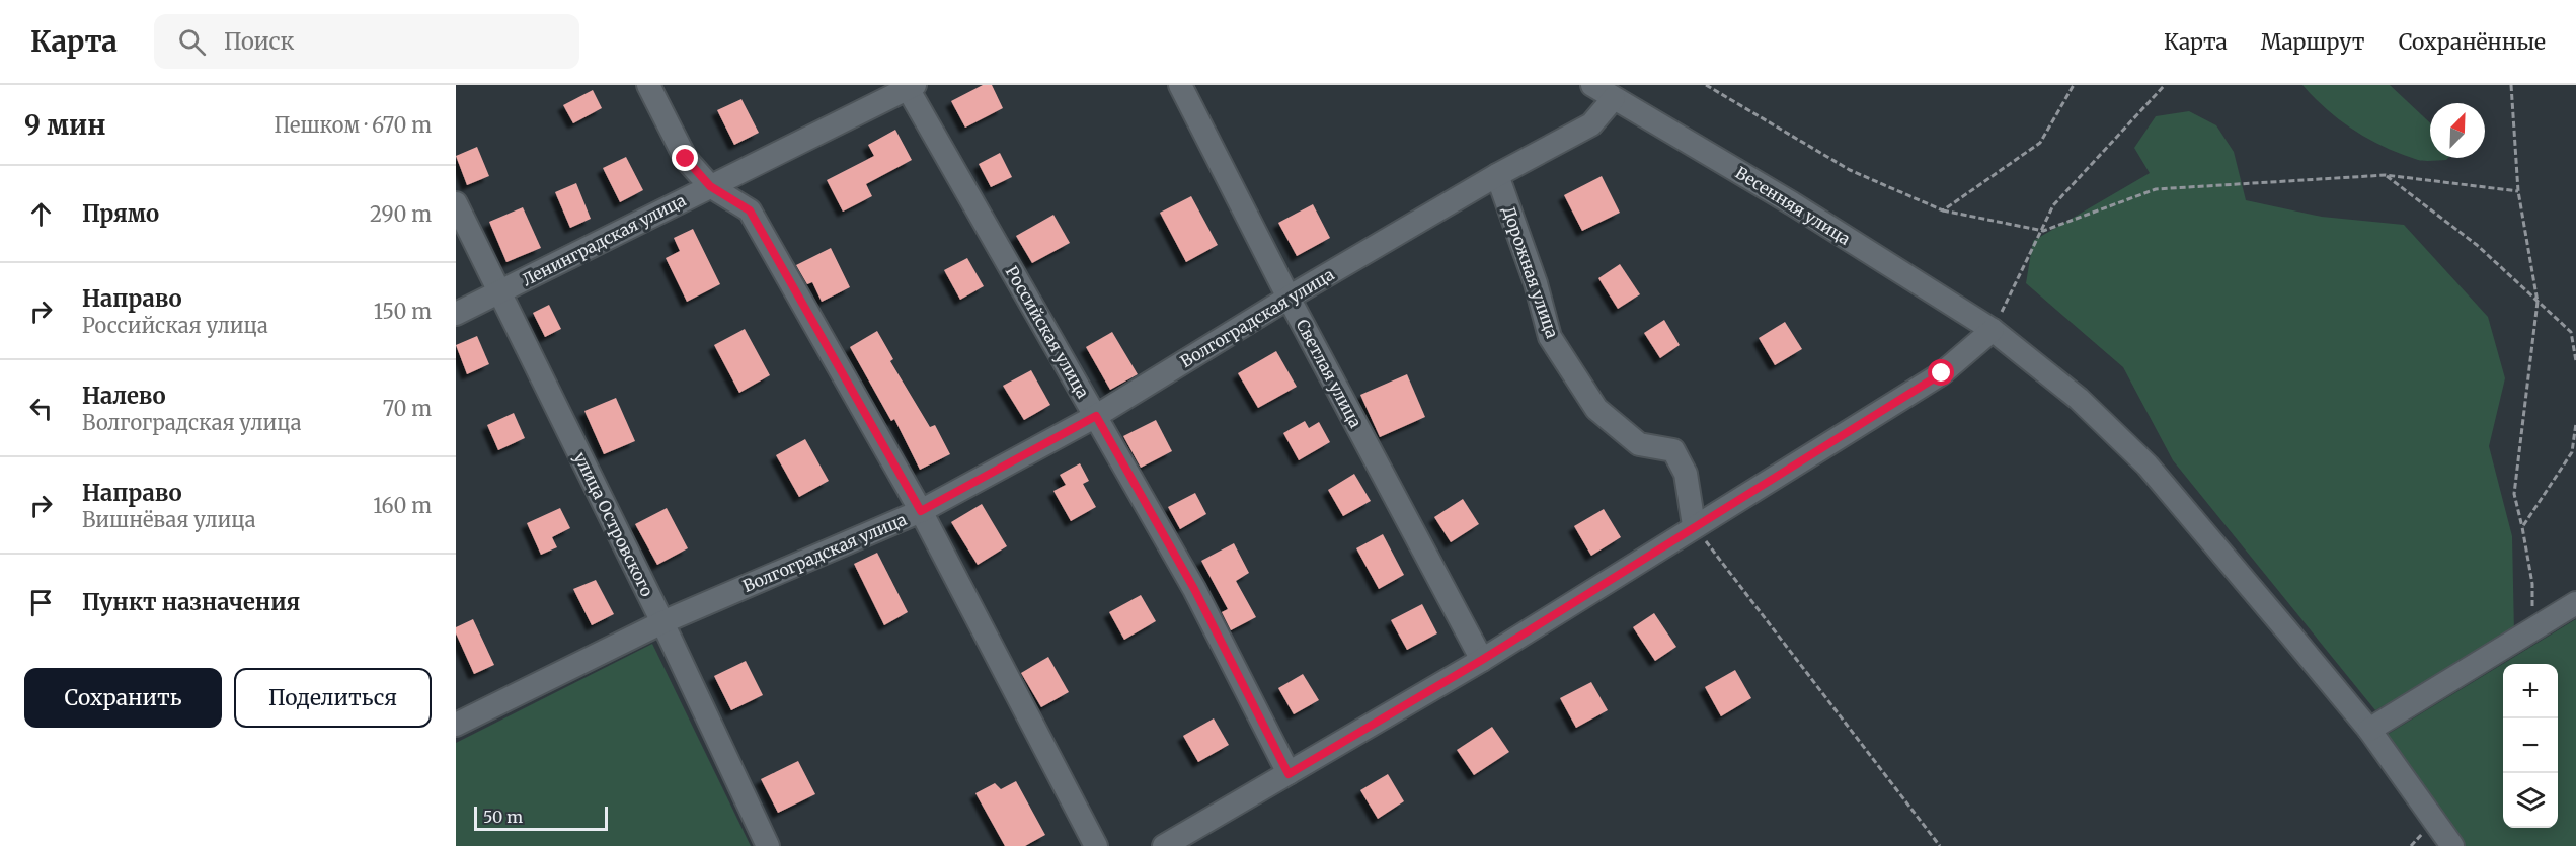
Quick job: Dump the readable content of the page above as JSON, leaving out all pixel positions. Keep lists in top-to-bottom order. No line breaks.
{"streets":{"street":["Весенняя улица","Ленинградская улица","Дорожная улица","Волгоградская улица","Российская улица","Светлая улица","улица Островского"]},"crossings":[["Весенняя улица","Волгоградская улица"],["Ленинградская улица","Российская улица"],["Ленинградская улица","улица Островского"],["Дорожная улица","Волгоградская улица"],["Волгоградская улица","Российская улица"],["Волгоградская улица","Светлая улица"],["Волгоградская улица","улица Островского"]],"scale_bar":"50 m","north":"top right","page":{"header":"Карта","search":"Поиск","nav":["Карта","Маршрут","Сохранённые"],"heading":["9 мин","Пешком · 670 m"],"list":[["Прямо","290 m"],["Направо","Российская улица","150 m"],["Налево","Волгоградская улица","70 m"],["Направо","Вишнёвая улица","160 m"],"Пункт назначения"],"buttons":["Сохранить","Поделиться"],"map_buttons":["+","−"],"scale":"50 m"}}
